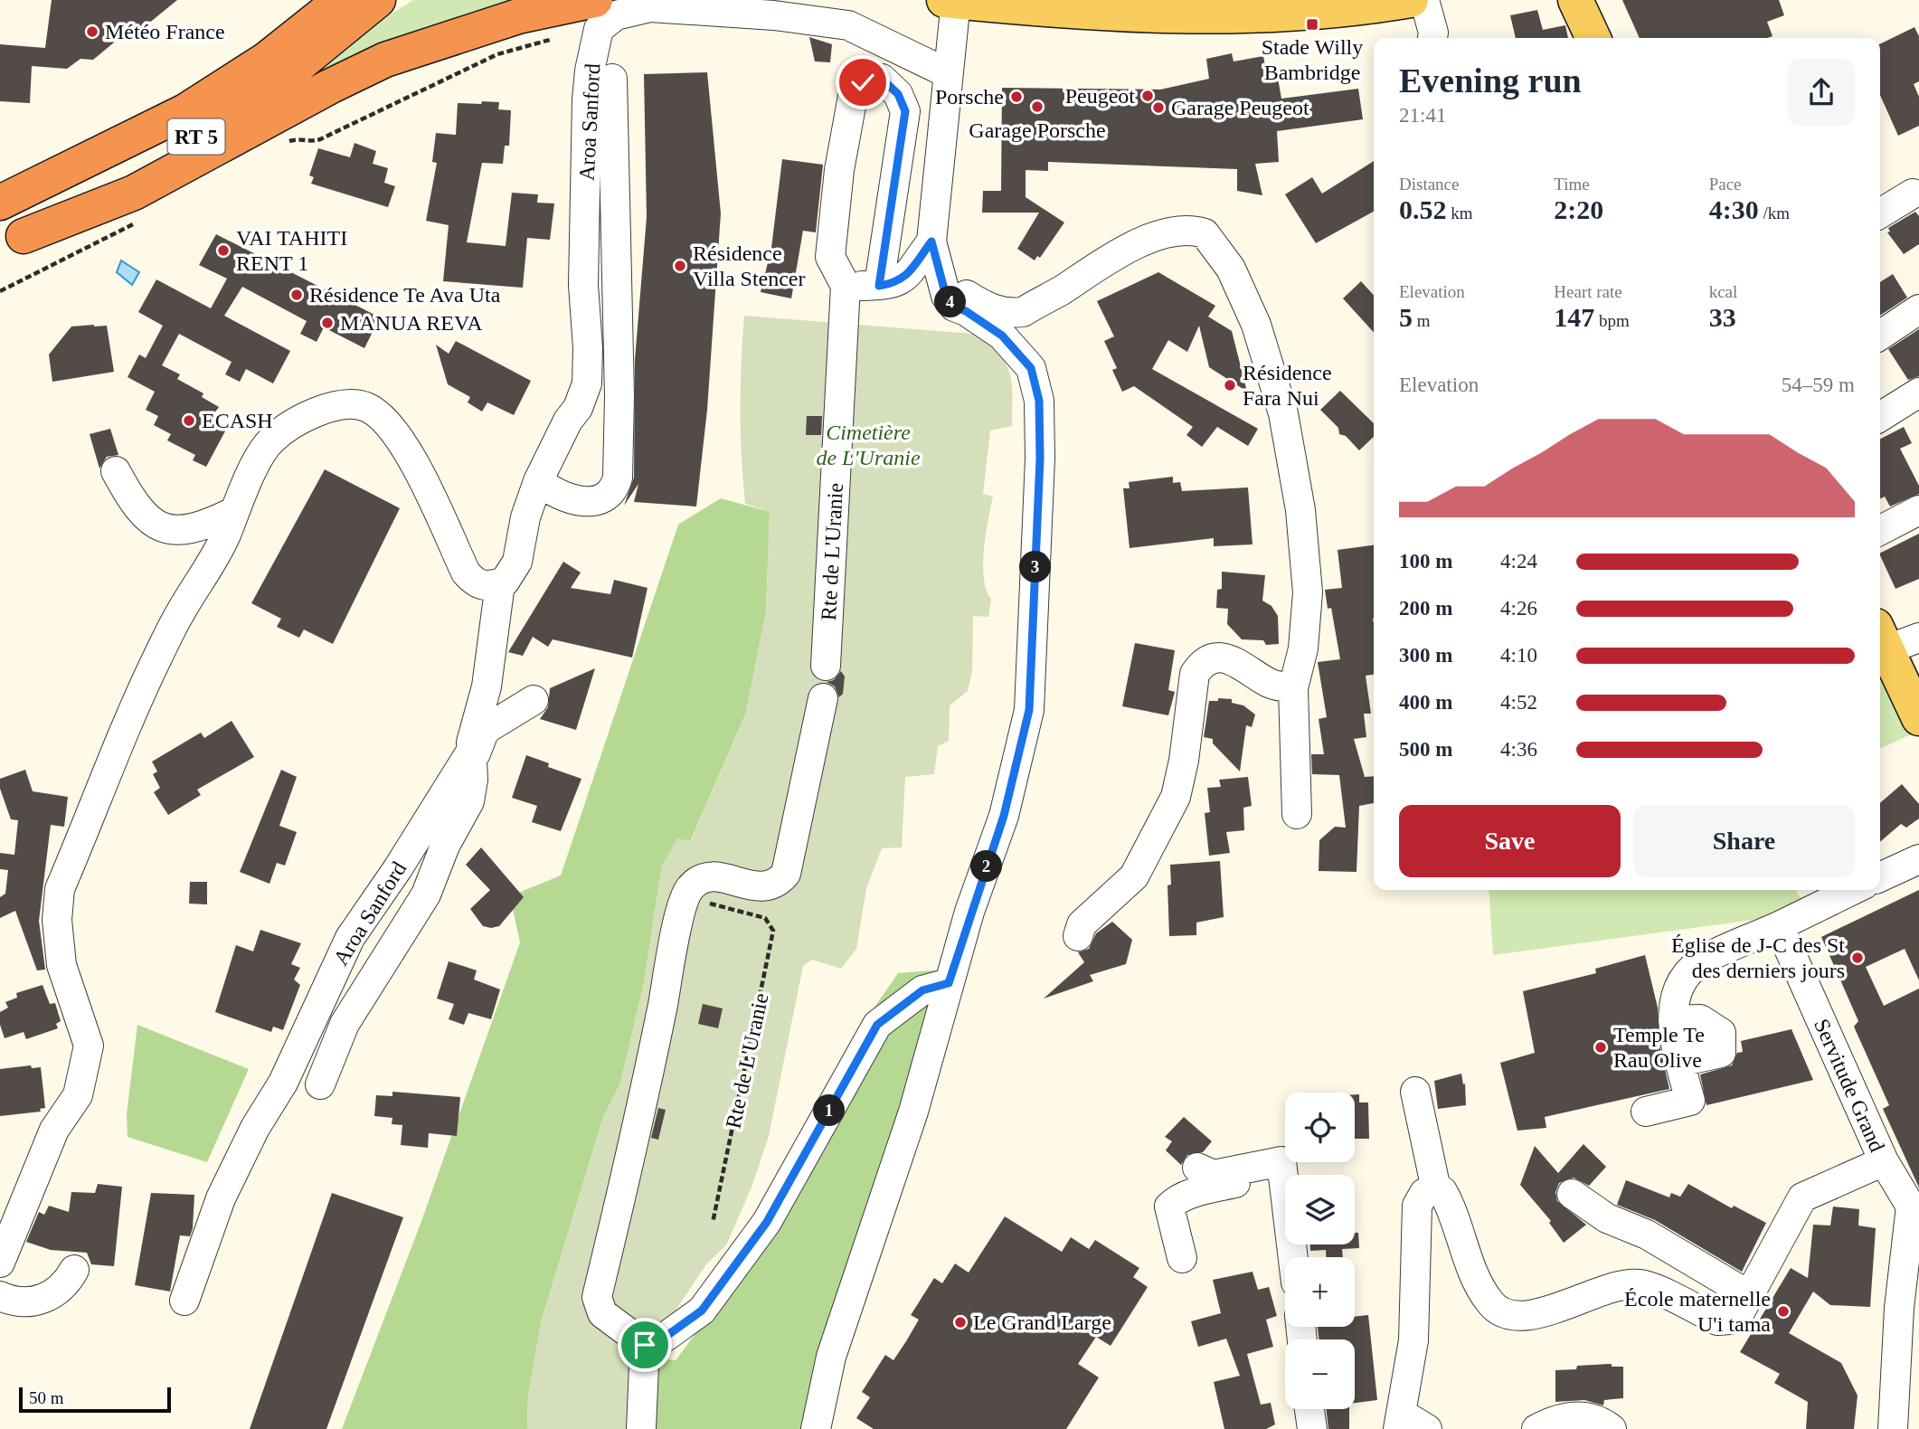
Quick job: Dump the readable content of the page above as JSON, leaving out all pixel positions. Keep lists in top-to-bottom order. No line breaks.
{"streets":{"highway":["RT 5"],"street":["Aroa Sanford","Rte de L'Uranie","Servitude Grand"]},"parks":["Cimetière de L'Uranie"],"places":{"transit":["Stade Willy Bambridge"],"other":["Météo France","Peugeot","Porsche","Garage Porsche","Garage Peugeot","VAI TAHITI RENT 1","Résidence Villa Stencer","Résidence Te Ava Uta","MANUA REVA","Résidence Fara Nui","ECASH","Église de J-C des St des derniers jours","Temple Te Rau Olive","École maternelle U'i tama","Le Grand Large"]},"scale_bar":"50 m","page":{"heading":["Evening run","21:41"],"stats":[["Distance","0.52 km"],["Time","2:20"],["Pace","4:30 /km"],["Elevation","5 m"],["Heart rate","147 bpm"],["kcal","33"]],"pins":["4","3","2","1"],"chart":["Elevation","54–59 m"],"list":[{"name":"100 m","note":"4:24"},{"name":"200 m","note":"4:26"},{"name":"300 m","note":"4:10"},{"name":"400 m","note":"4:52"},{"name":"500 m","note":"4:36"}],"buttons":["Save","Share"],"map_buttons":["+","−"],"scale":"50 m"}}
